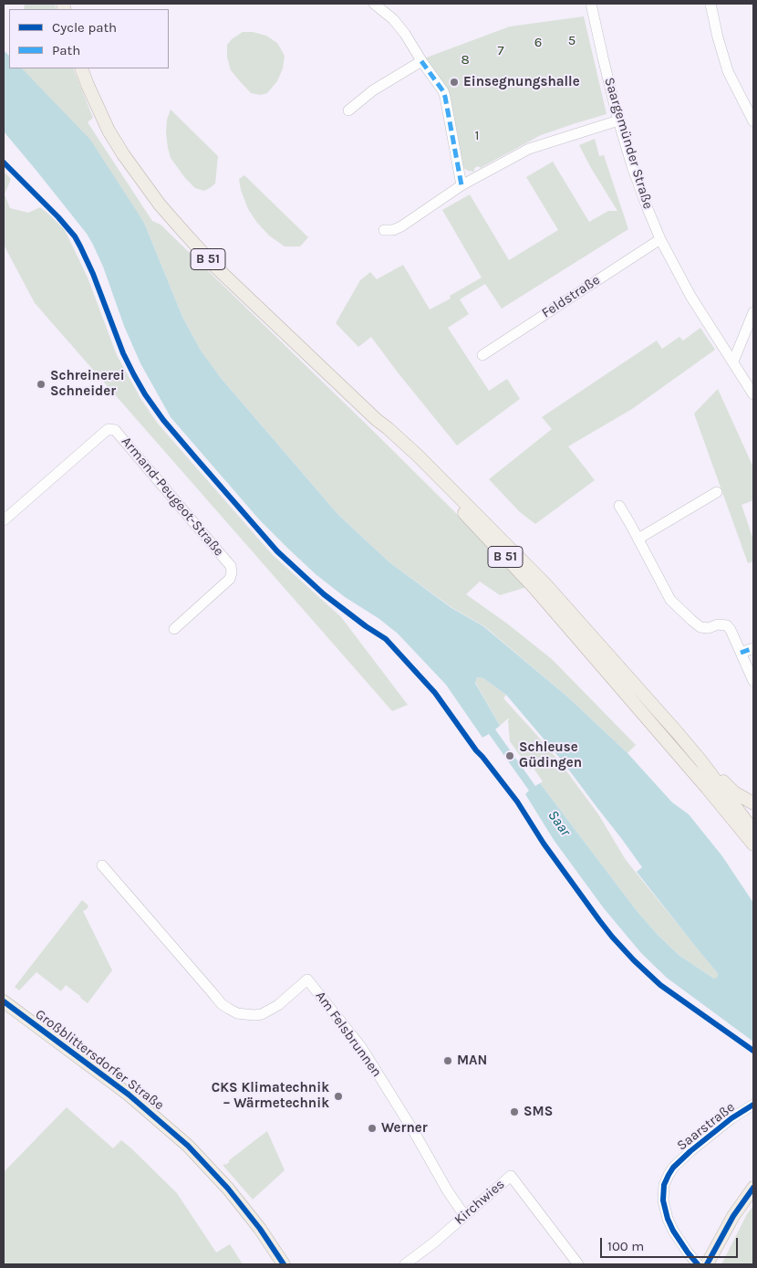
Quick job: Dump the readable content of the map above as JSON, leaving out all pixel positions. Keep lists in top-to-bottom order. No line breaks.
{"streets":{"main road":["B 51","Großblittersdorfer Straße"],"street":["Saargemünder Straße","Feldstraße","Armand-Peugeot-Straße","Am Felsbrunnen","Saarstraße","Kirchwies"]},"crossings":[["Saargemünder Straße","Feldstraße"],["Am Felsbrunnen","Kirchwies"]],"water":["Saar"],"parks":["5","6","7","8","1"],"places":["Einsegnungshalle","Schreinerei Schneider","Schleuse Güdingen","MAN","CKS Klimatechnik – Wärmetechnik","SMS","Werner"],"legend":["Cycle path","Path"],"scale_bar":"100 m"}
